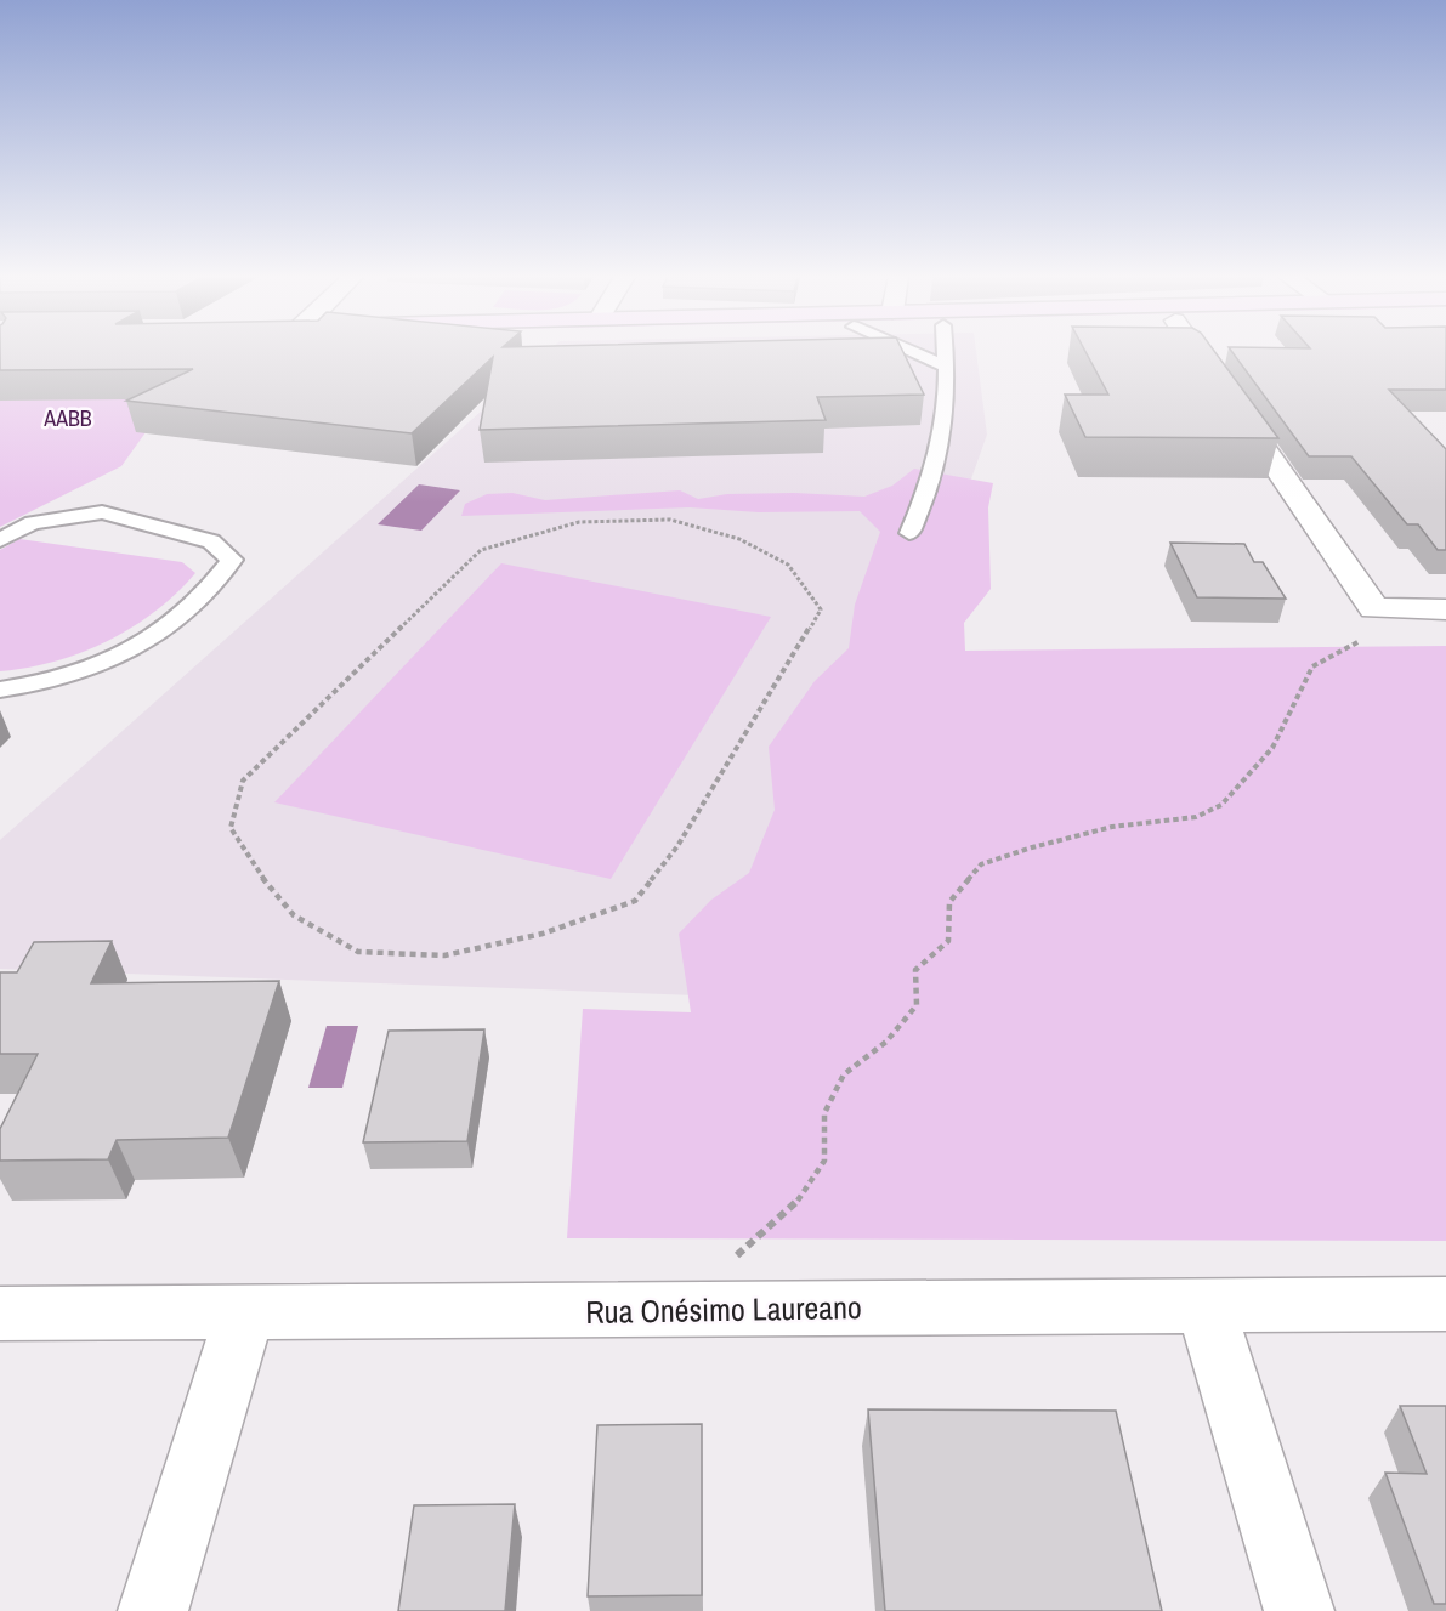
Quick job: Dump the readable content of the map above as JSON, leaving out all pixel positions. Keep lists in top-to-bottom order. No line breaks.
{"streets":{"street":["Rua Onésimo Laureano"]},"parks":["AABB"]}
